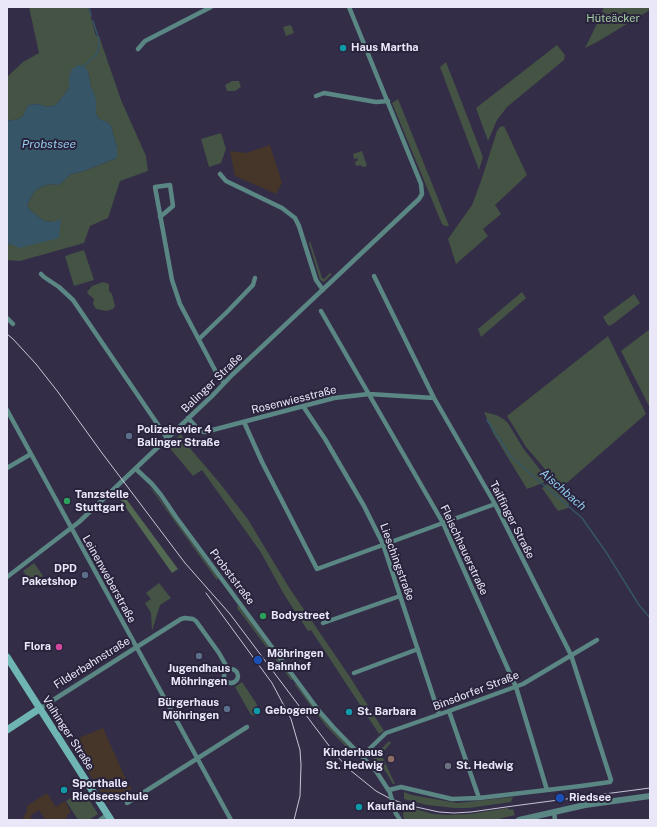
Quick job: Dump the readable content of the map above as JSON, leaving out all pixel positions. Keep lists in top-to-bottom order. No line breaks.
{"streets":{"main road":["Filderbahnstraße","Vaihinger Straße"],"street":["Balinger Straße","Rosenwiesstraße","Tailfinger Straße","Fleischhauerstraße","Lieschingstraße","Probststraße","Leinenweberstraße","Binsdorfer Straße"]},"crossings":[["Balinger Straße","Rosenwiesstraße"],["Balinger Straße","Probststraße"],["Balinger Straße","Leinenweberstraße"],["Rosenwiesstraße","Tailfinger Straße"],["Rosenwiesstraße","Fleischhauerstraße"],["Rosenwiesstraße","Lieschingstraße"],["Tailfinger Straße","Fleischhauerstraße"],["Tailfinger Straße","Binsdorfer Straße"],["Fleischhauerstraße","Binsdorfer Straße"],["Lieschingstraße","Binsdorfer Straße"],["Probststraße","Binsdorfer Straße"],["Leinenweberstraße","Filderbahnstraße"],["Filderbahnstraße","Vaihinger Straße"]],"water":["Probstsee","Aischbach"],"parks":["Hüteäcker"],"places":["Haus Martha","Polizeirevier 4 Balinger Straße","Tanzstelle Stuttgart","DPD Paketshop","Bodystreet","Flora","Jugendhaus Möhringen","Möhringen Bahnhof","Bürgerhaus Möhringen","Gebogene","St. Barbara","Kinderhaus St. Hedwig","St. Hedwig","Sporthalle Riedseeschule","Riedsee","Kaufland"]}
